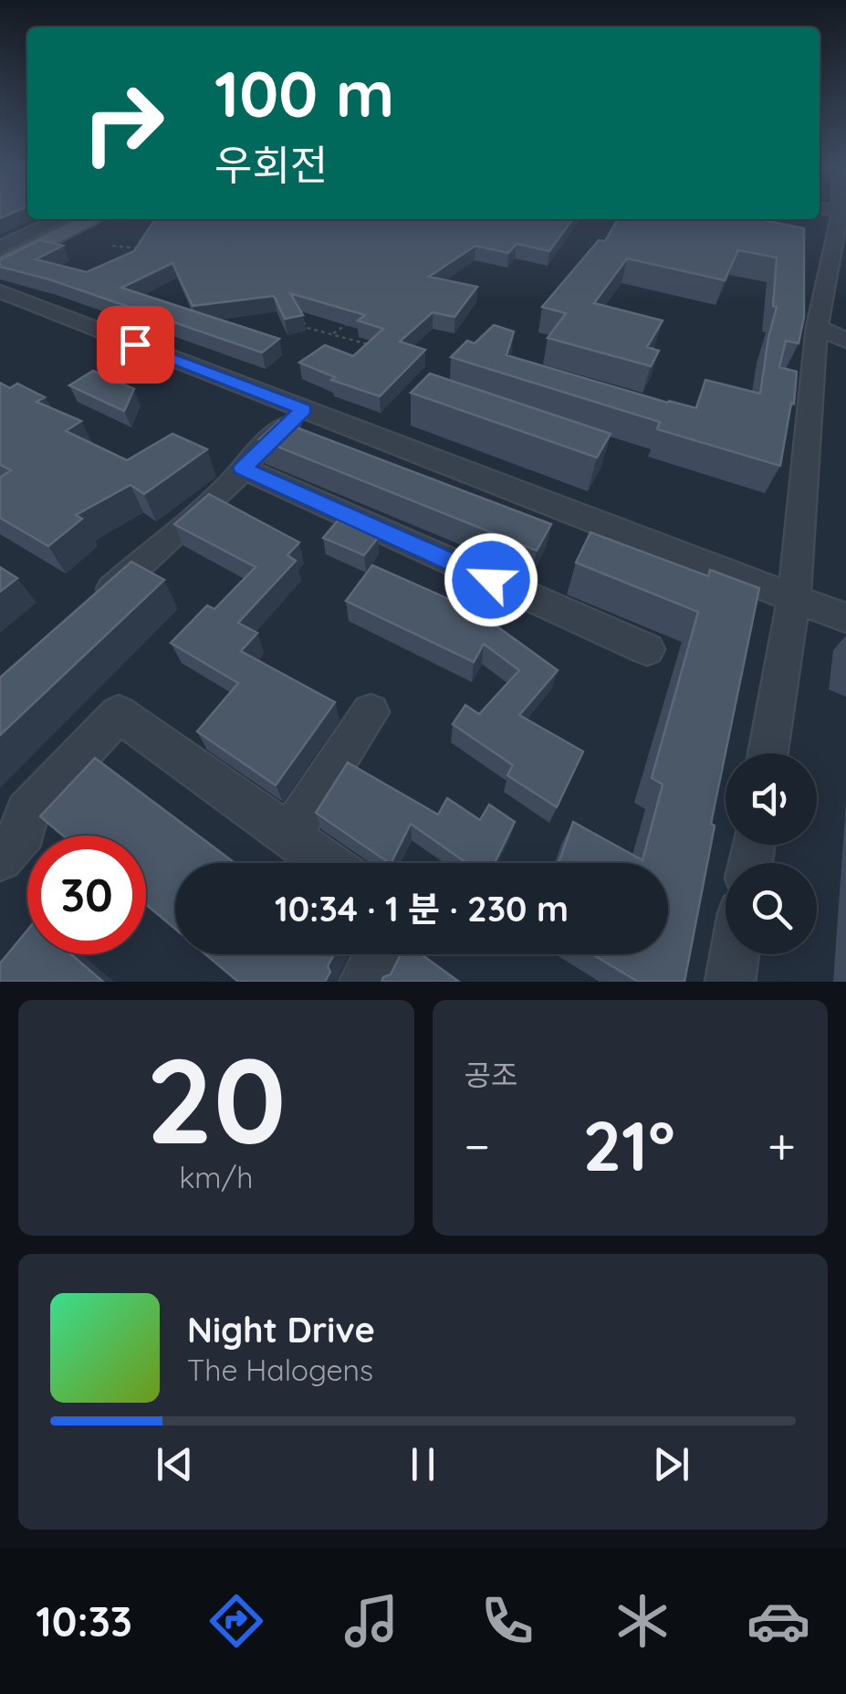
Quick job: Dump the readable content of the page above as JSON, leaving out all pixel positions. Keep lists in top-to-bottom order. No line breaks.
{"page":{"turn":["100 m","우회전"],"limit":"30","trip":"10:34 · 1 분 · 230 m","tile":[["20","km/h"],"공조"],"heat":["−","21°","+"],"song":["Night Drive","The Halogens"],"tabs":"10:33"}}
